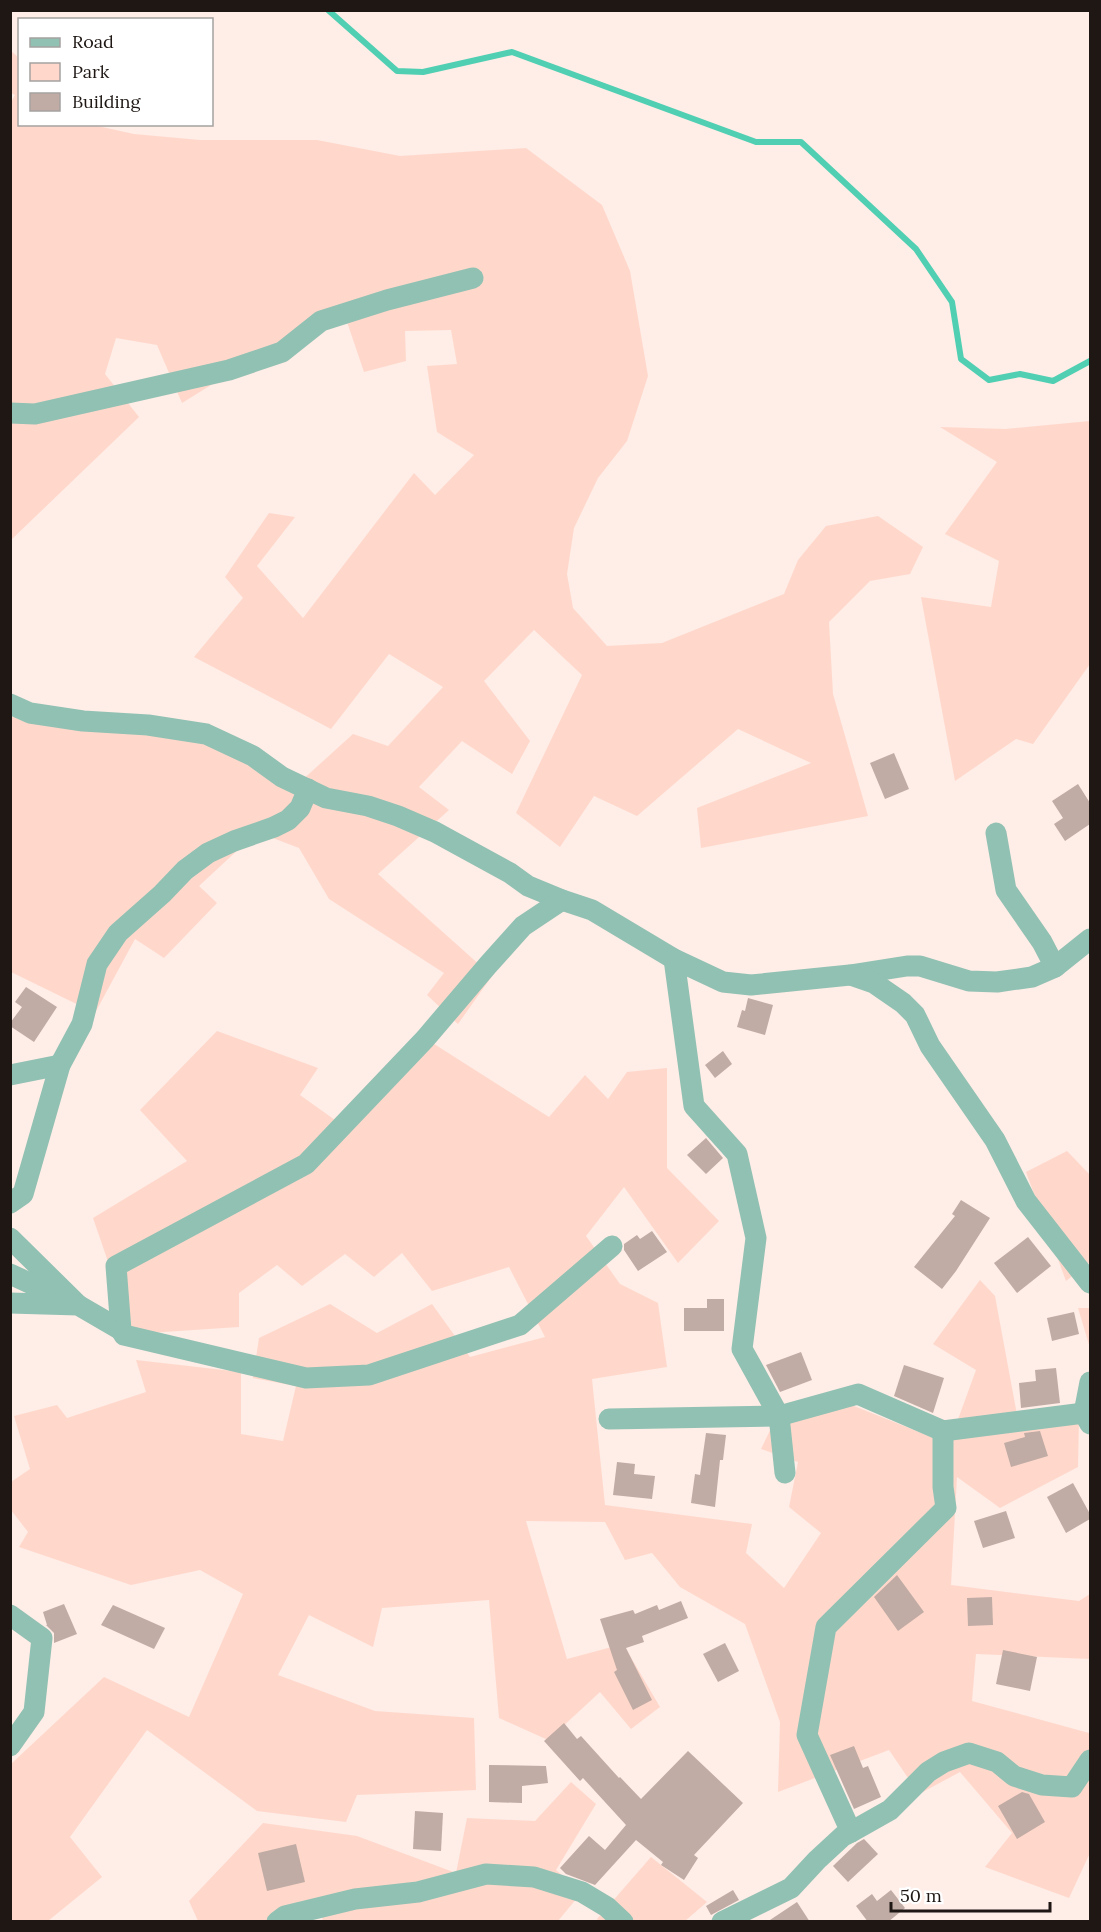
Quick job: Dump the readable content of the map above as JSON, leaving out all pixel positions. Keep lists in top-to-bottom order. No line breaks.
{"legend":["Road","Park","Building"],"scale_bar":"50 m"}
